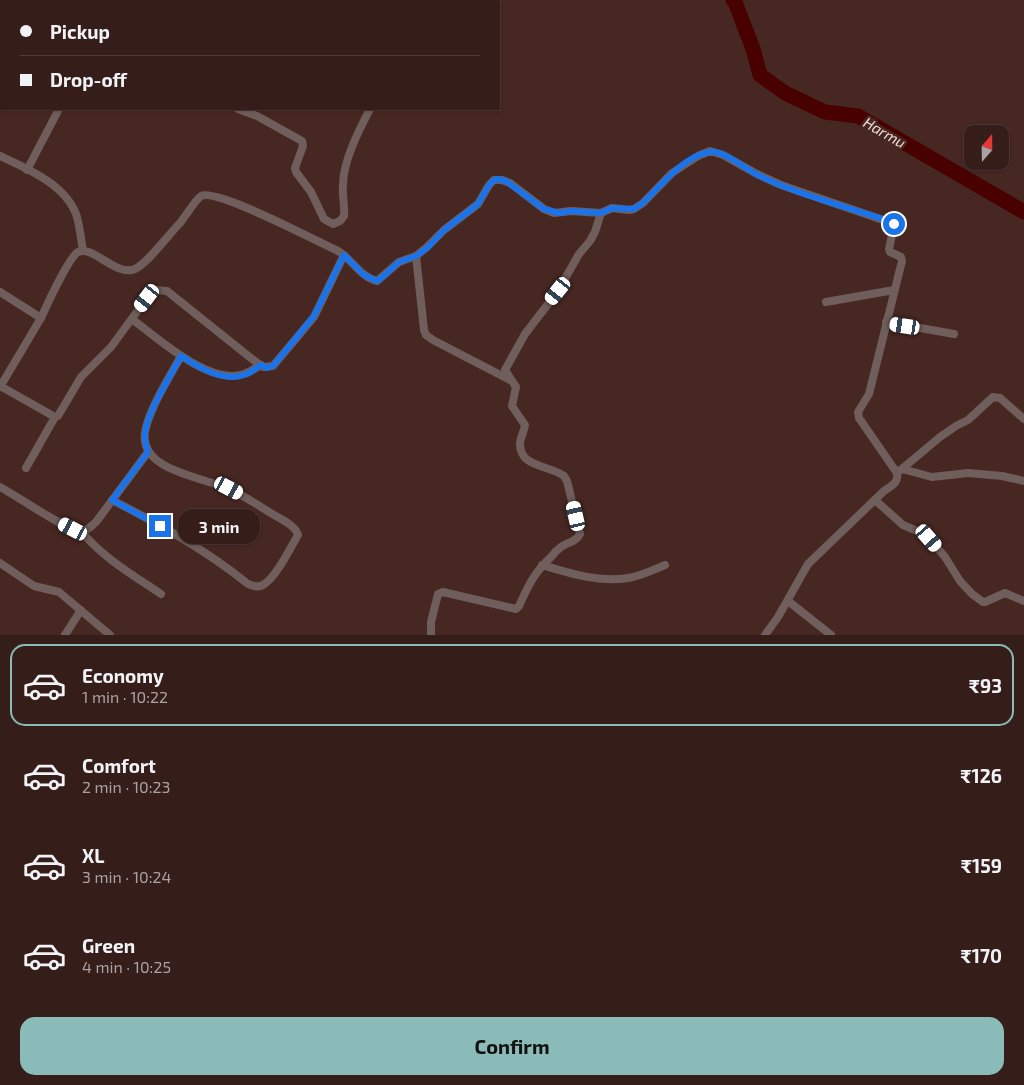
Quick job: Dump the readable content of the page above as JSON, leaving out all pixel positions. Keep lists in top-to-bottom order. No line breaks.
{"water":["Harmu"],"north":"top","page":{"banner":["Pickup","Drop-off"],"bubble":"3 min","list":[{"name":"Economy","note":"1 min · 10:22","value":"₹93"},{"name":"Comfort","note":"2 min · 10:23","value":"₹126"},{"name":"XL","note":"3 min · 10:24","value":"₹159"},{"name":"Green","note":"4 min · 10:25","value":"₹170"}],"buttons":"Confirm"}}
